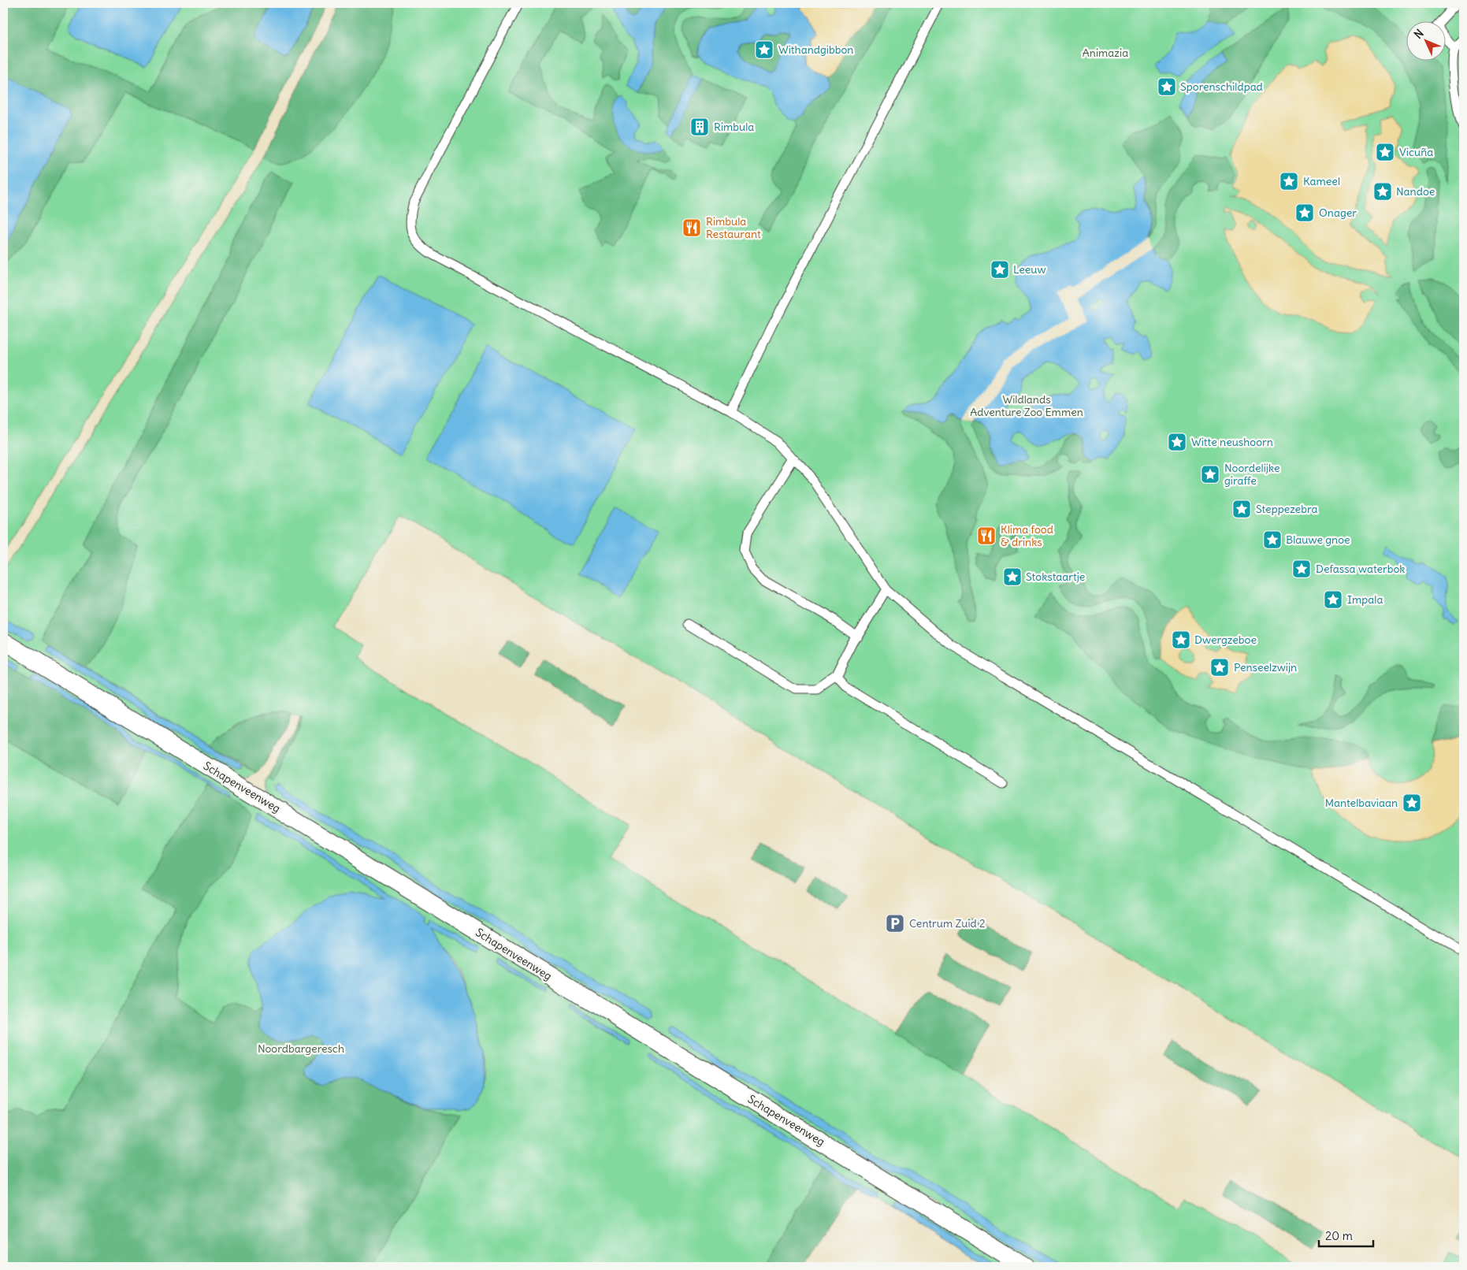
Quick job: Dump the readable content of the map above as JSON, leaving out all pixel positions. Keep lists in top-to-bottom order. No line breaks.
{"streets":{"street":["Schapenveenweg"]},"parks":["Animazia","Wildlands Adventure Zoo Emmen","Noordbargeresch"],"places":{"place":["Withandgibbon","Sporenschildpad","Vicuña","Kameel","Nandoe","Onager","Leeuw","Witte neushoorn","Noordelijke giraffe","Steppezebra","Blauwe gnoe","Defassa waterbok","Stokstaartje","Impala","Dwergzeboe","Penseelzwijn","Mantelbaviaan"],"building":["Rimbula"],"restaurant":["Rimbula Restaurant","Klima food & drinks"],"parking":["Centrum Zuid 2"]},"scale_bar":"20 m","north":"top left"}
